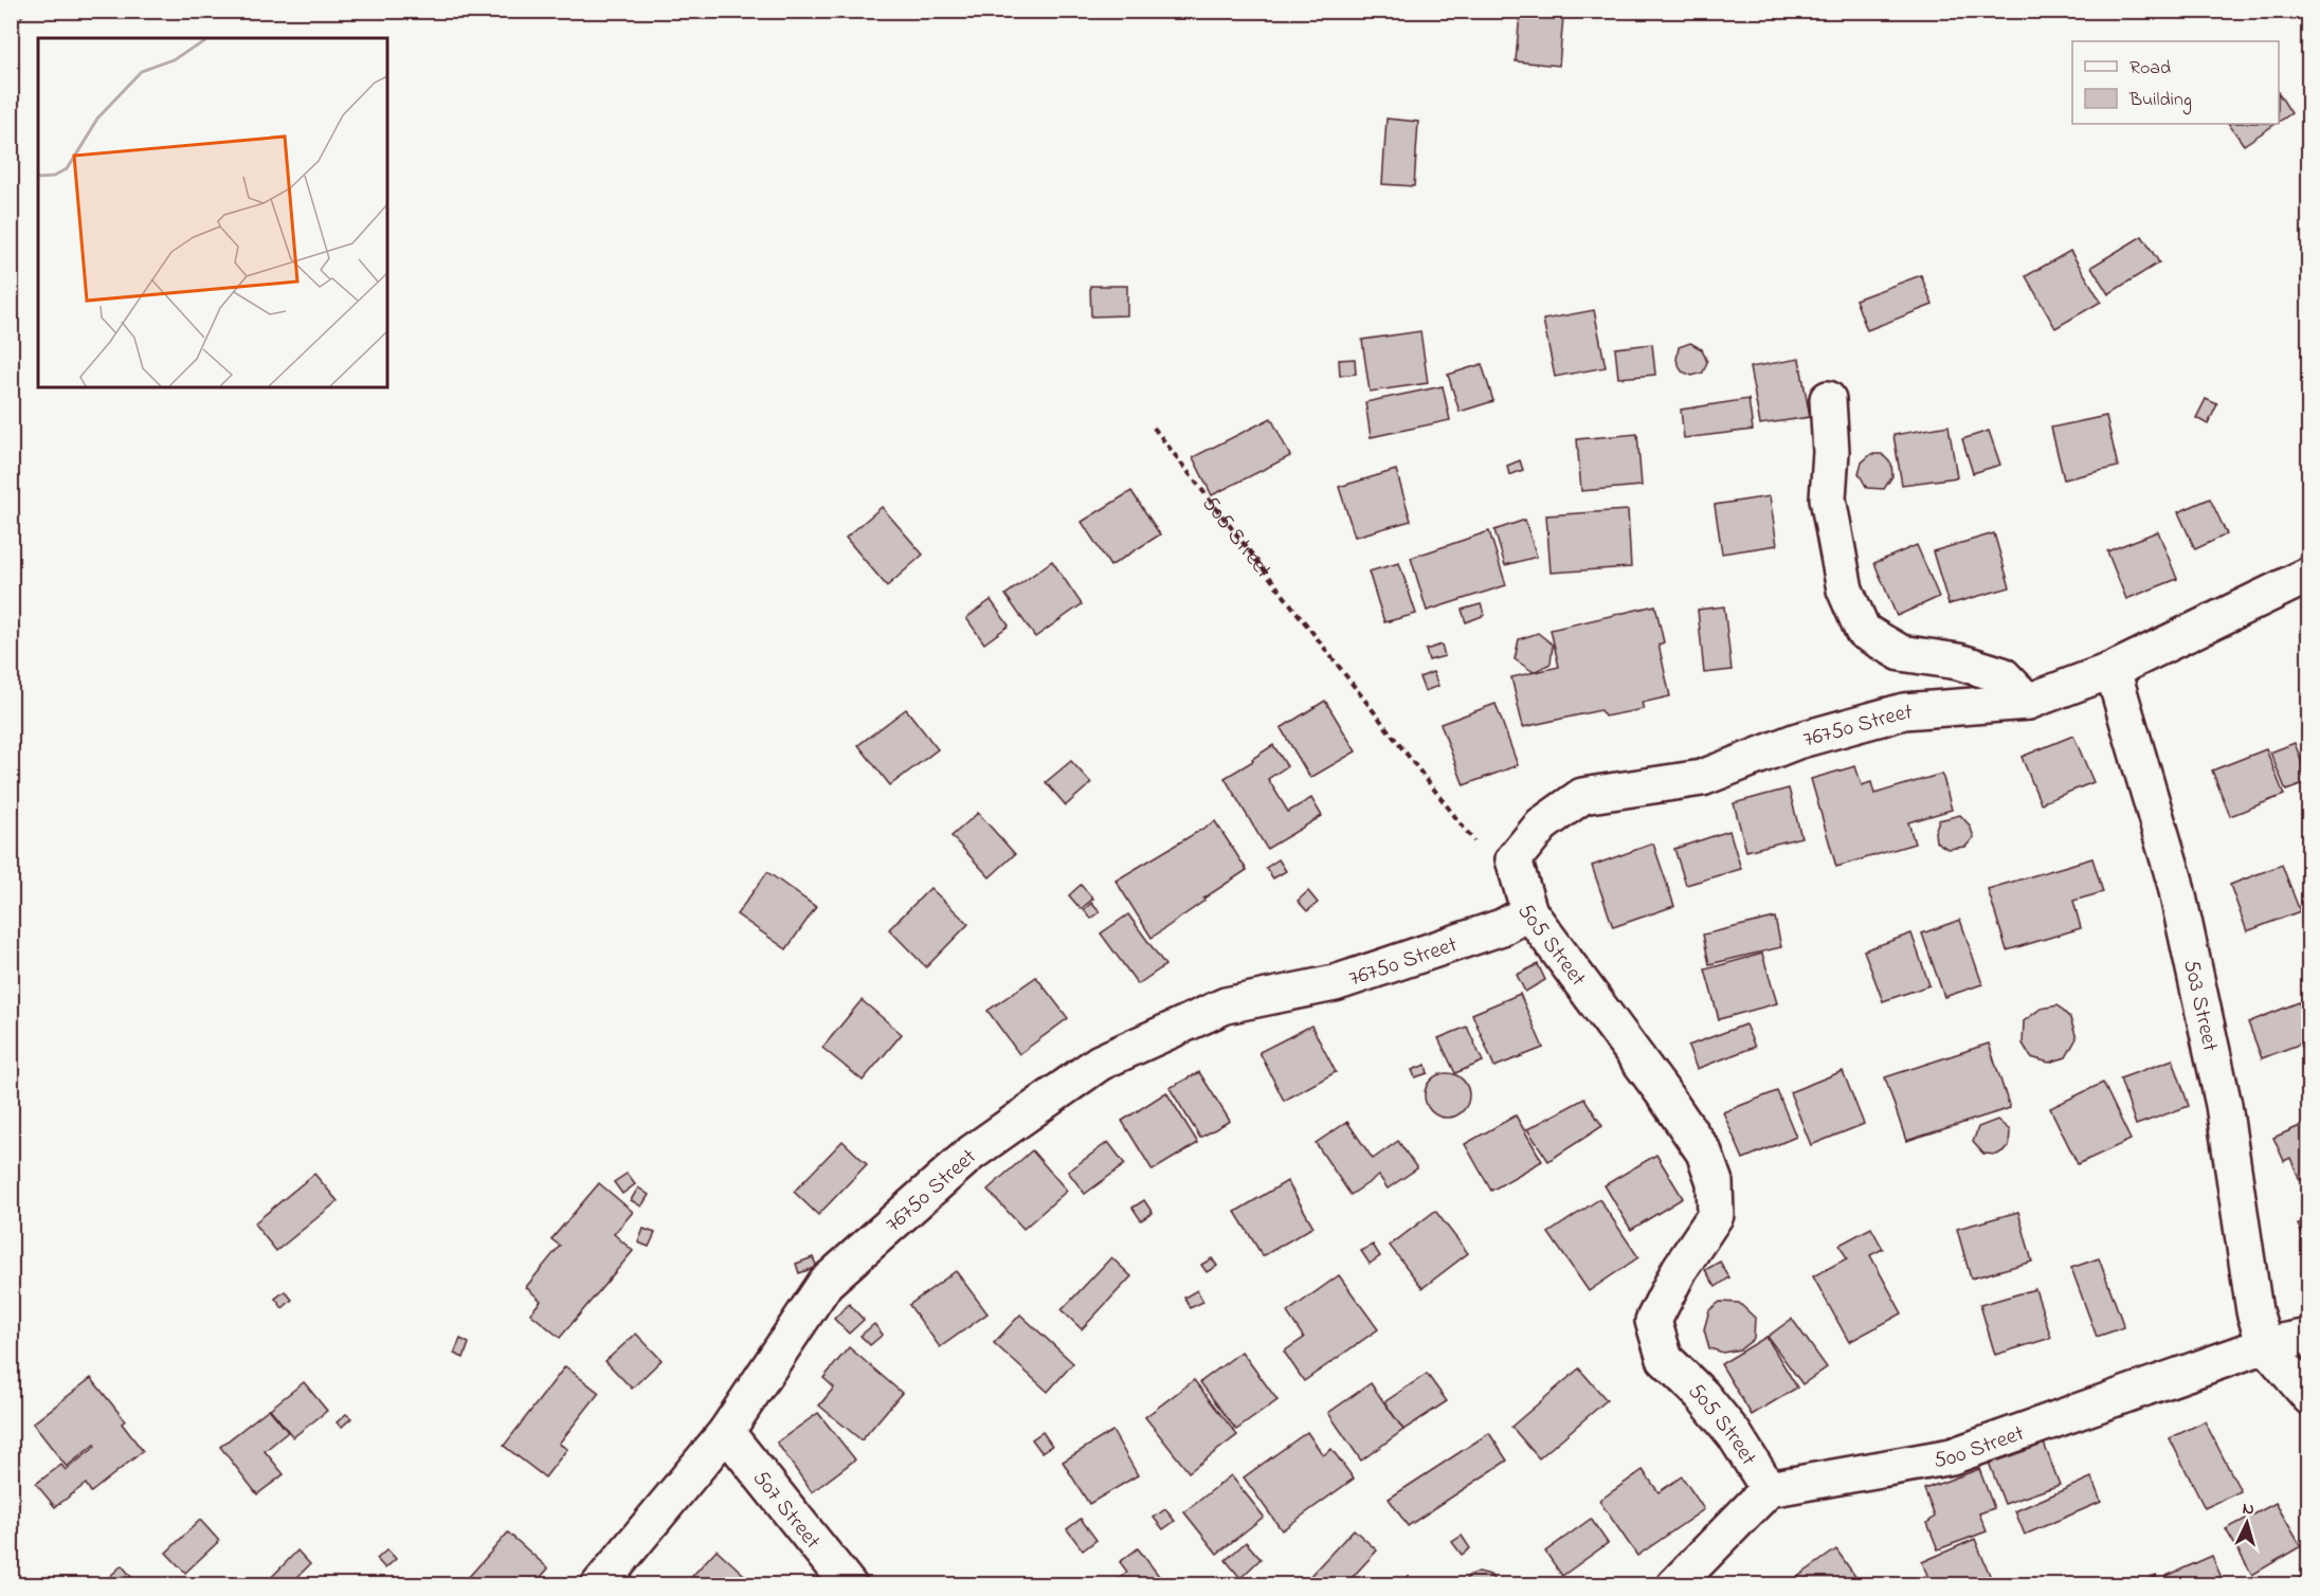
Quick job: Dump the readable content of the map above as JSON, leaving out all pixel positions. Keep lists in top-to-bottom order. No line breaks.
{"streets":{"street":["505 Street","76750 Street","503 Street","500 Street","507 Street"]},"crossings":[["505 Street","76750 Street"],["505 Street","500 Street"],["76750 Street","503 Street"],["76750 Street","507 Street"],["503 Street","500 Street"]],"legend":["Road","Building"],"north":"top"}
